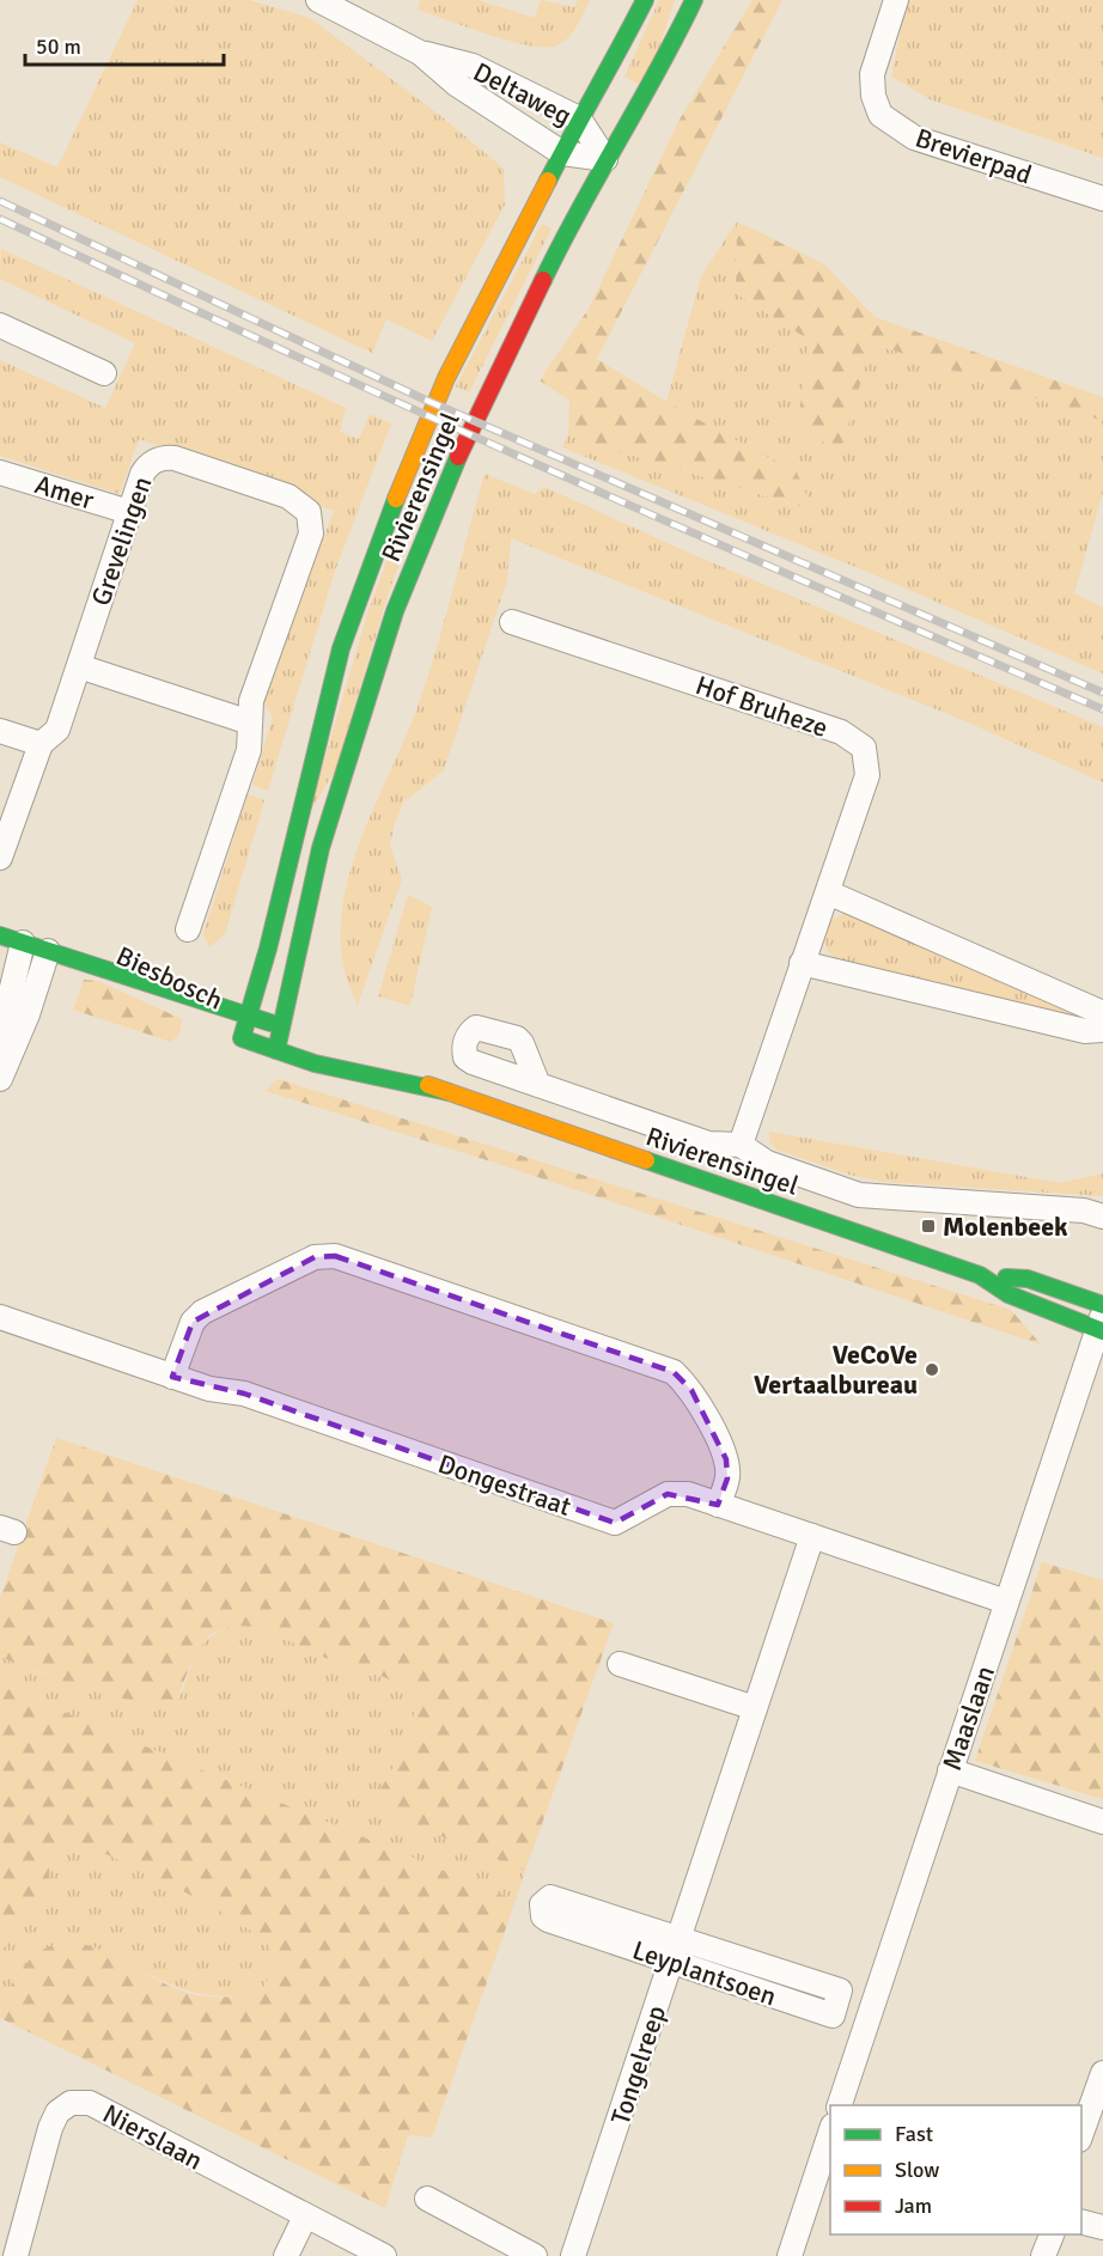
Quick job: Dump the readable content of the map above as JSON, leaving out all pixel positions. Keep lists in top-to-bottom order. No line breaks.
{"streets":{"street":["Deltaweg","Brevierpad","Rivierensingel","Amer","Grevelingen","Hof Bruheze","Biesbosch","Dongestraat","Maaslaan","Leyplantsoen","Tongelreep","Nierslaan"]},"crossings":[["Deltaweg","Rivierensingel"],["Rivierensingel","Biesbosch"],["Rivierensingel","Maaslaan"],["Amer","Grevelingen"],["Dongestraat","Maaslaan"],["Dongestraat","Tongelreep"],["Leyplantsoen","Tongelreep"]],"places":{"transit":["Molenbeek"],"other":["VeCoVe Vertaalbureau"]},"legend":["Fast","Slow","Jam"],"scale_bar":"50 m"}
